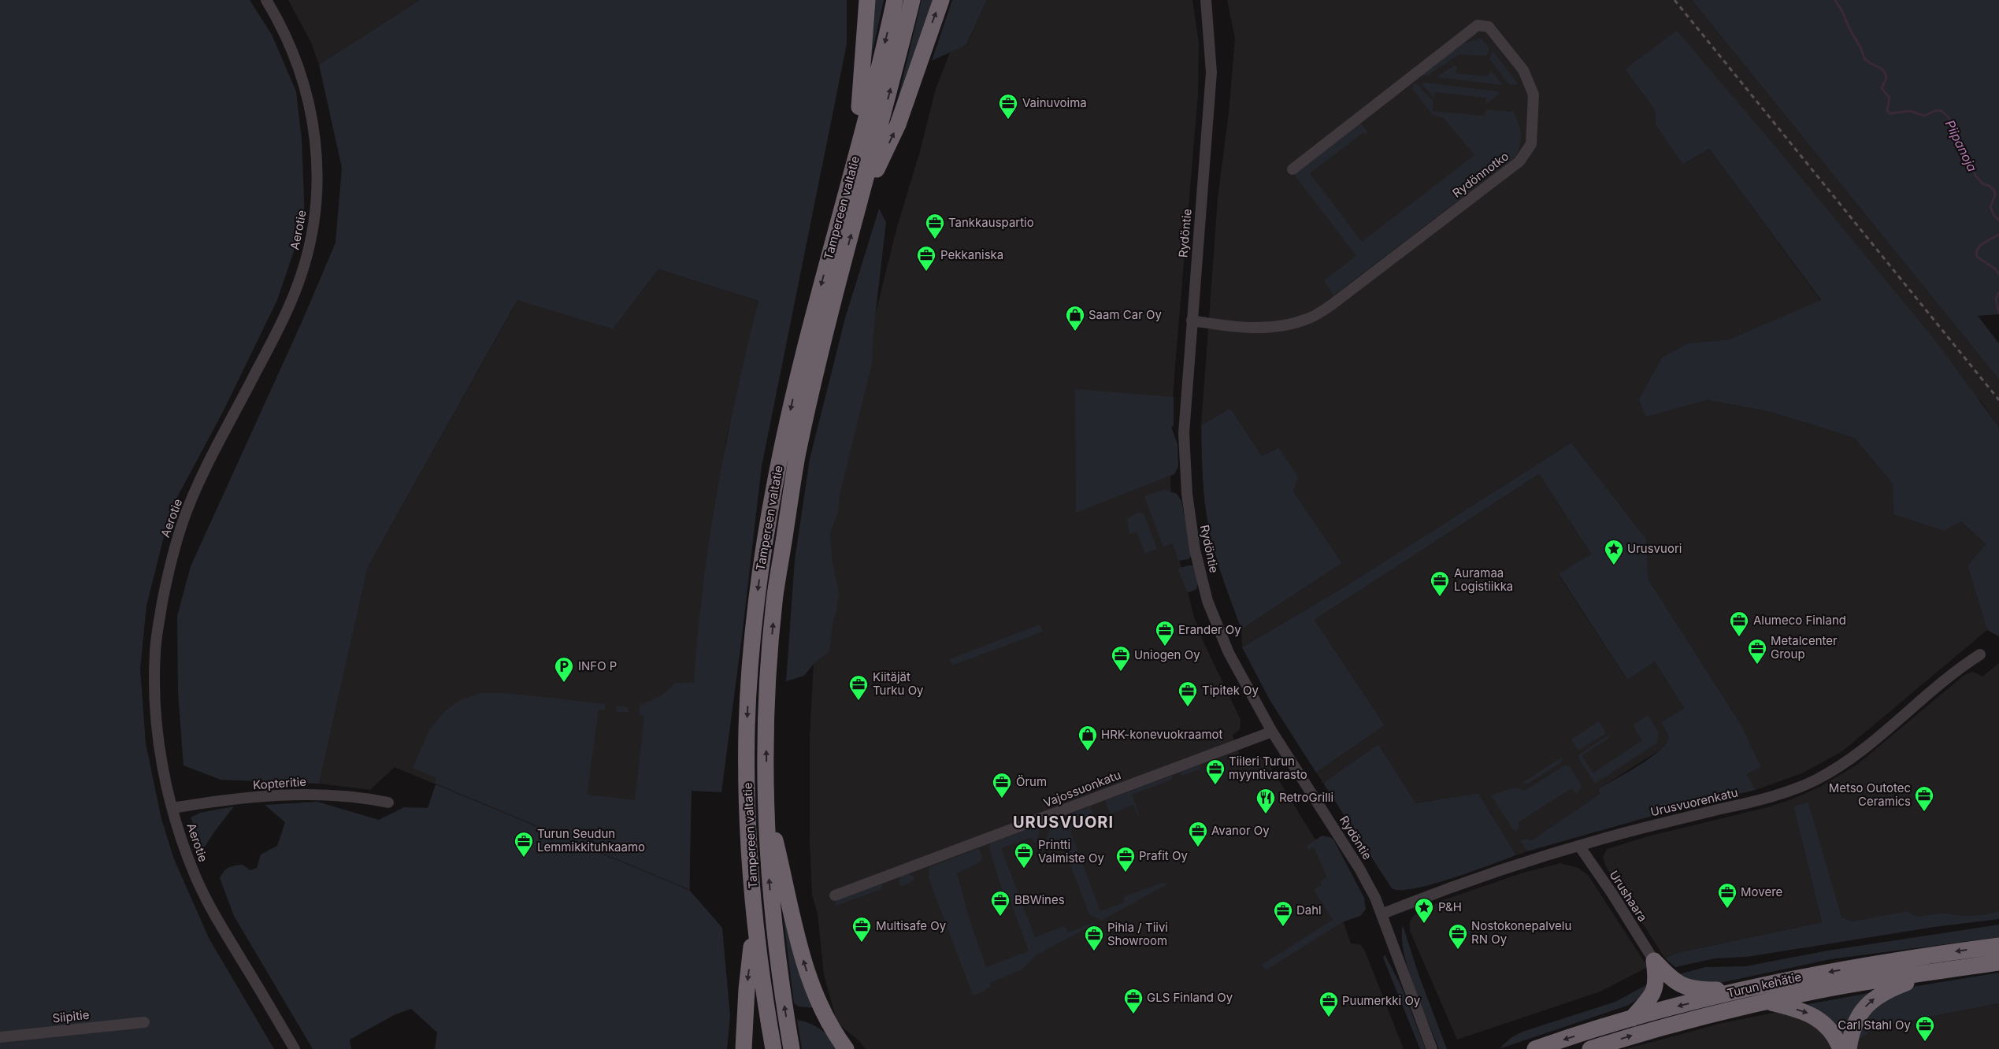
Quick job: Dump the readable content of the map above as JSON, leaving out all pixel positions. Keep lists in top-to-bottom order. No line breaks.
{"streets":{"highway":["Tampereen valtatie","Turun kehätie"],"street":["Rydönnotko","Aerotie","Rydöntie","Kopteritie","Vajossuonkatu","Urusvuorenkatu","Urushaara","Siipitie"]},"crossings":[["Rydönnotko","Rydöntie"],["Aerotie","Kopteritie"],["Rydöntie","Vajossuonkatu"],["Rydöntie","Urusvuorenkatu"],["Urusvuorenkatu","Urushaara"]],"districts":["URUSVUORI"],"water":["Piipanoja"],"places":{"office":["Vainuvoima","Tankkauspartio","Pekkaniska","Auramaa Logistiikka","Alumeco Finland","Erander Oy","Metalcenter Group","Uniogen Oy","Kiitäjät Turku Oy","Tipitek Oy","Tiileri Turun myyntivarasto","Örum","Metso Outotec Ceramics","Avanor Oy","Turun Seudun Lemmikkituhkaamo","Printti Valmiste Oy","Prafit Oy","Movere","BBWines","Dahl","Multisafe Oy","Nostokonepalvelu RN Oy","Pihla / Tiivi Showroom","GLS Finland Oy","Puumerkki Oy","Carl Stahl Oy"],"shop":["Saam Car Oy","HRK-konevuokraamot"],"place":["Urusvuori","P&H"],"parking":["INFO P"],"restaurant":["RetroGrilli"]}}
